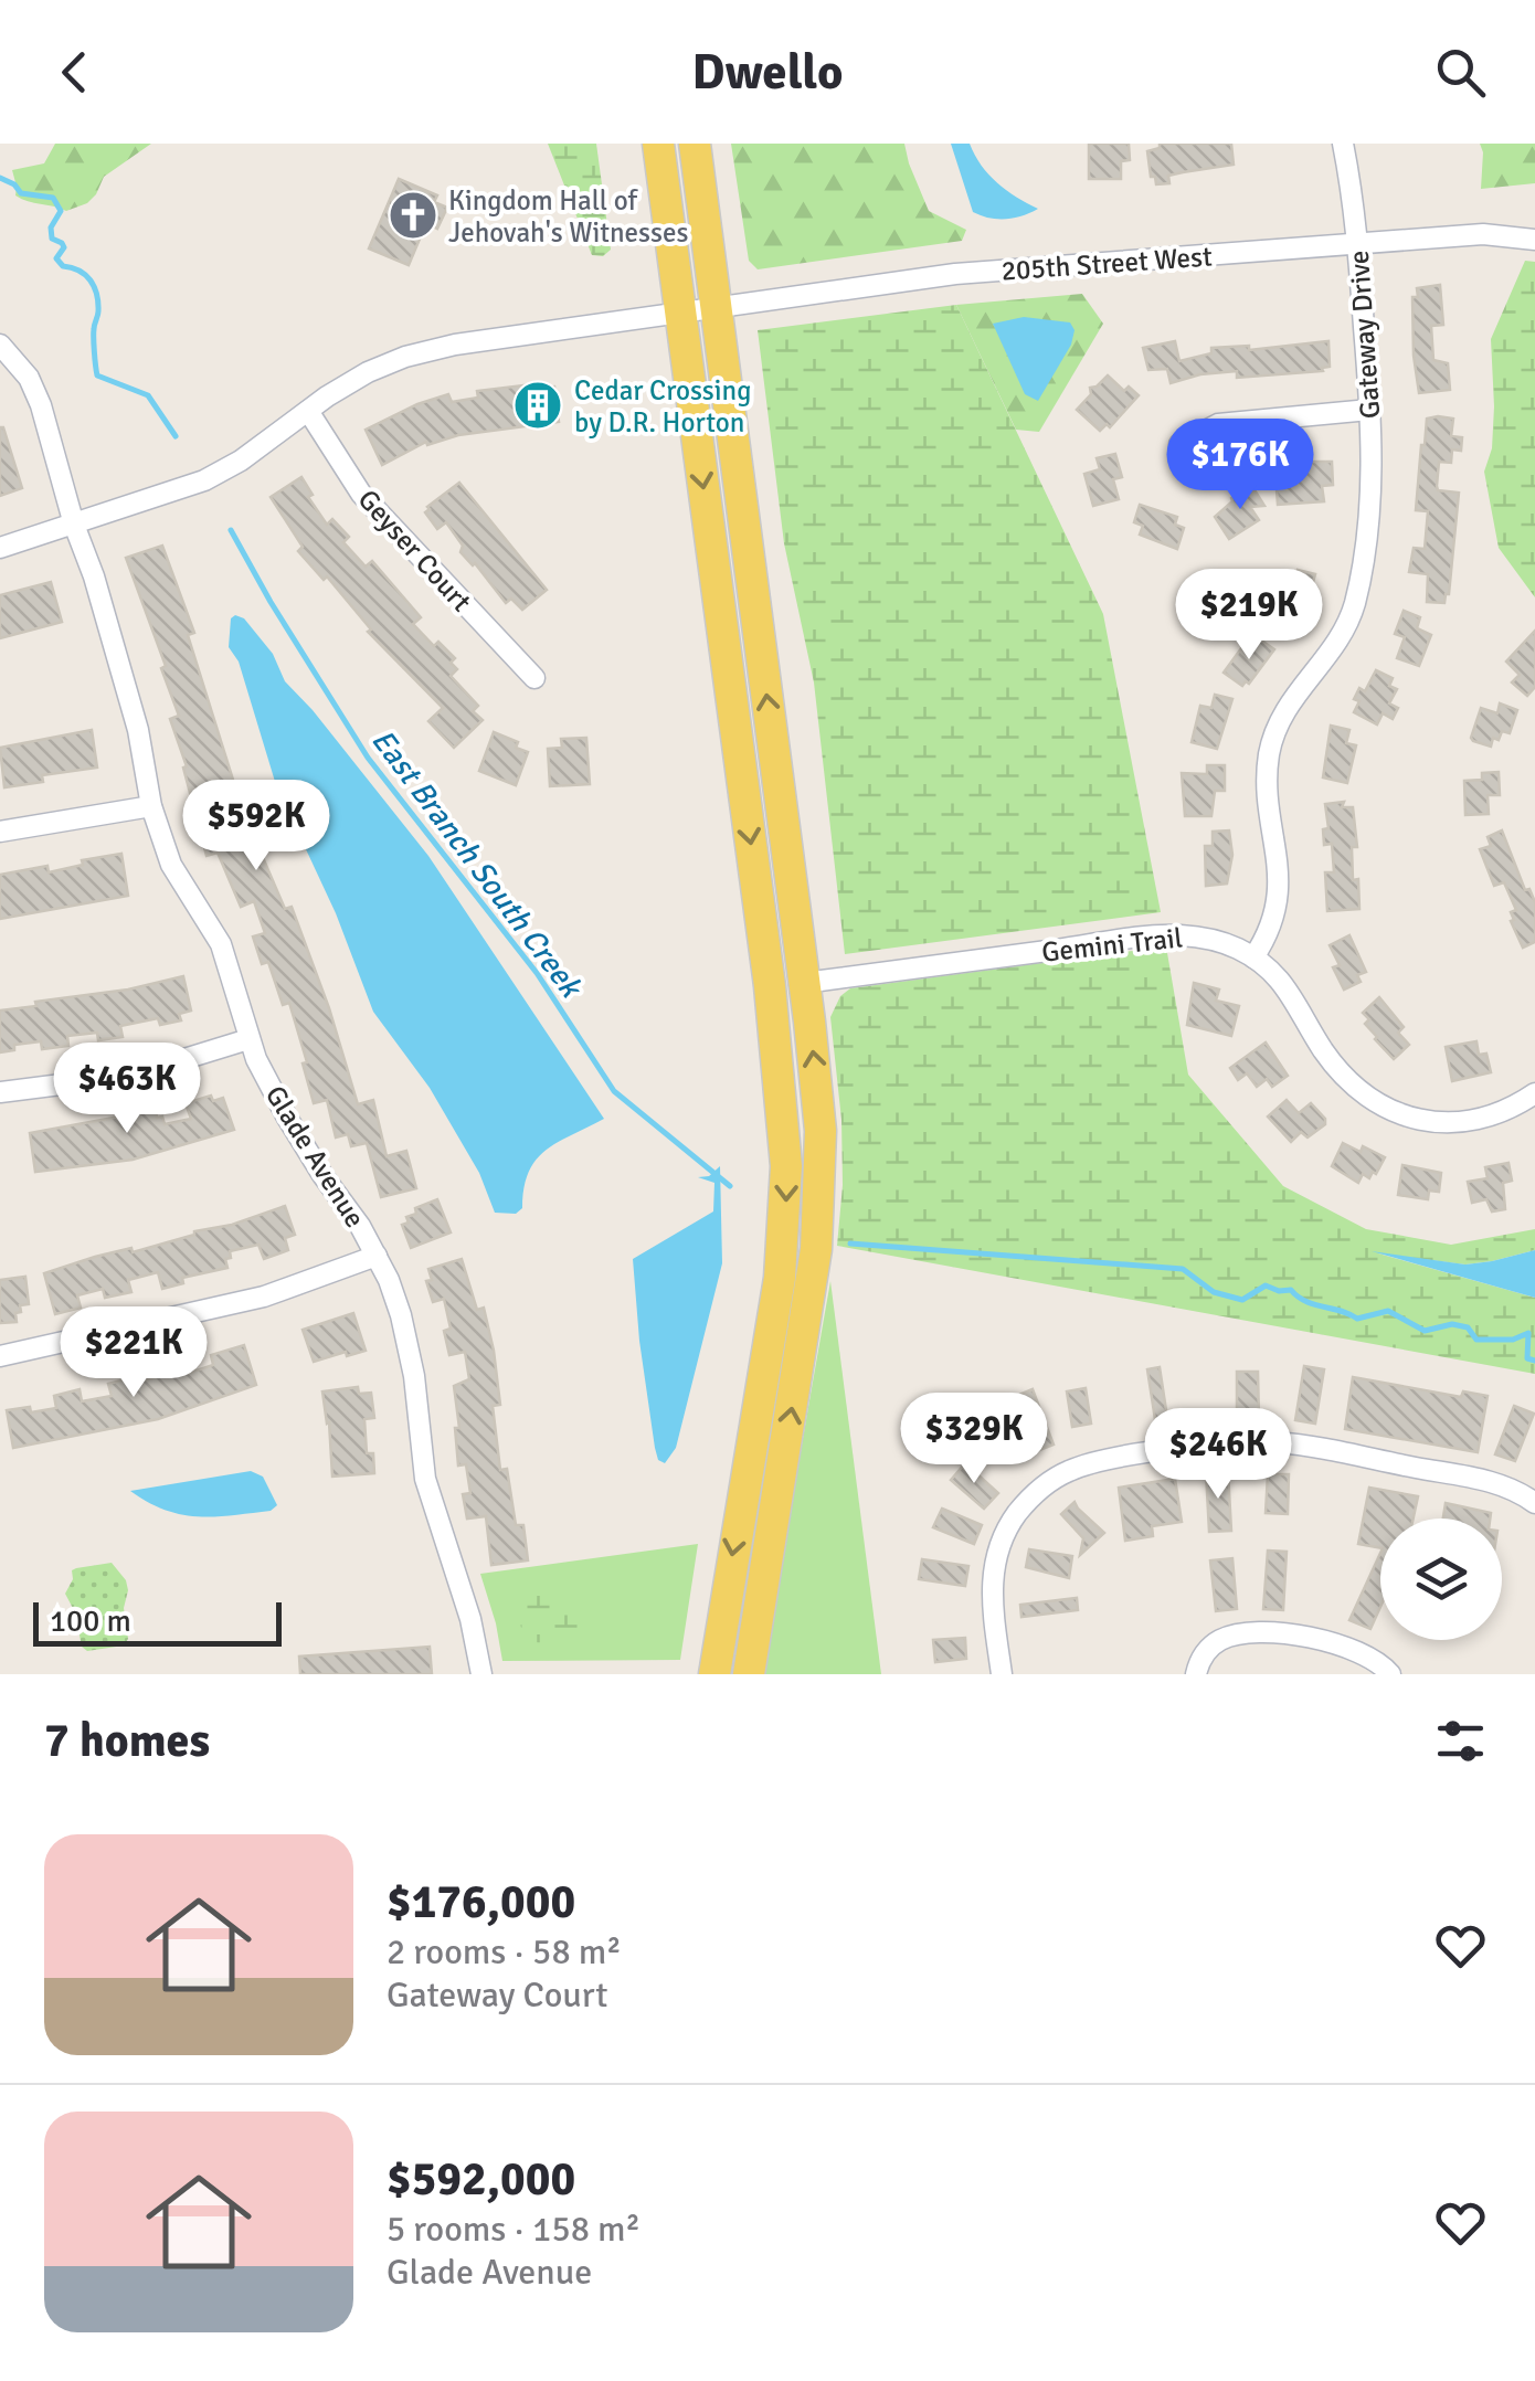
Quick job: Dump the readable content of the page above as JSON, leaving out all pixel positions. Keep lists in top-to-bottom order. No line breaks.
{"streets":{"street":["205th Street West","Gateway Drive","Geyser Court","Gemini Trail","Glade Avenue"]},"crossings":[["205th Street West","Gateway Drive"],["205th Street West","Geyser Court"],["Gateway Drive","Gemini Trail"]],"water":["East Branch South Creek"],"places":{"church":["Kingdom Hall of Jehovah's Witnesses"],"building":["Cedar Crossing by D.R. Horton"]},"scale_bar":"100 m","page":{"header":"Dwello","price":["$176K","$219K","$592K","$463K","$221K","$329K","$246K"],"scale":"100 m","heading":"7 homes","list":[{"name":"$176,000","note":"2 rooms · 58 m² · Gateway Court"},{"name":"$592,000","note":"5 rooms · 158 m² · Glade Avenue"}]}}
